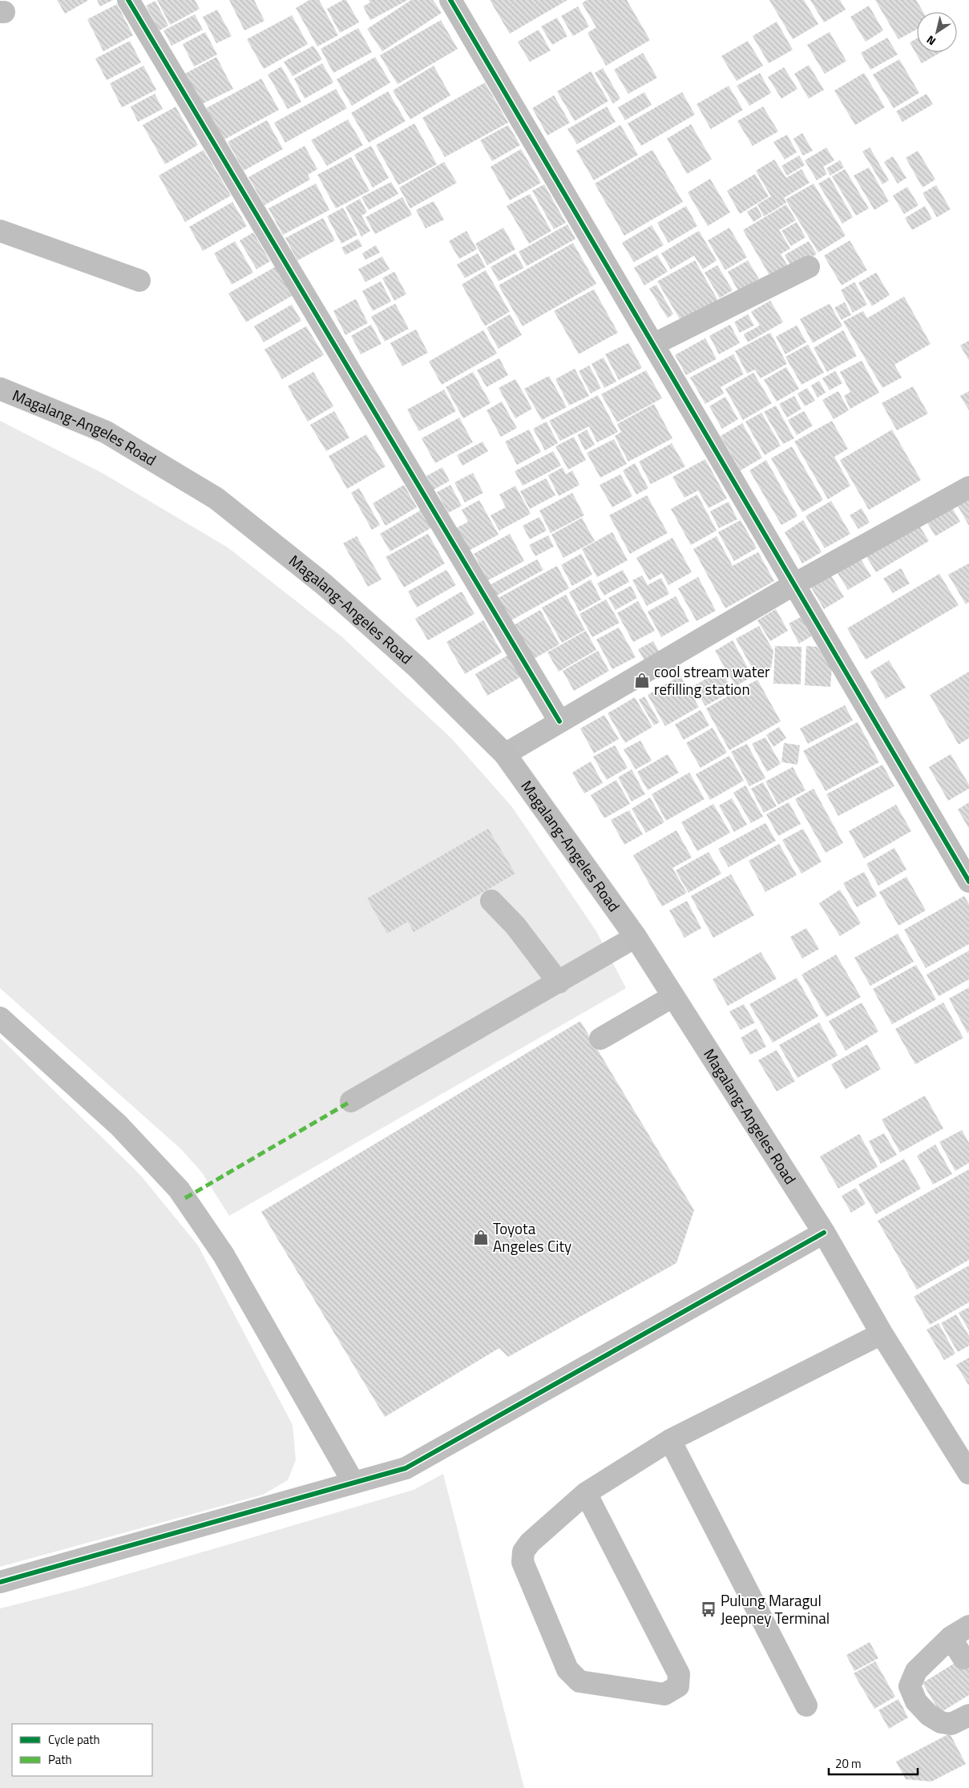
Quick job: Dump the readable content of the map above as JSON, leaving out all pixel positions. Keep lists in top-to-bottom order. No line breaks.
{"streets":{"main road":["Magalang-Angeles Road"]},"places":{"shop":["cool stream water refilling station","Toyota Angeles City"],"bus stop":["Pulung Maragul Jeepney Terminal"]},"legend":["Cycle path","Path"],"scale_bar":"20 m","north":"bottom left"}
